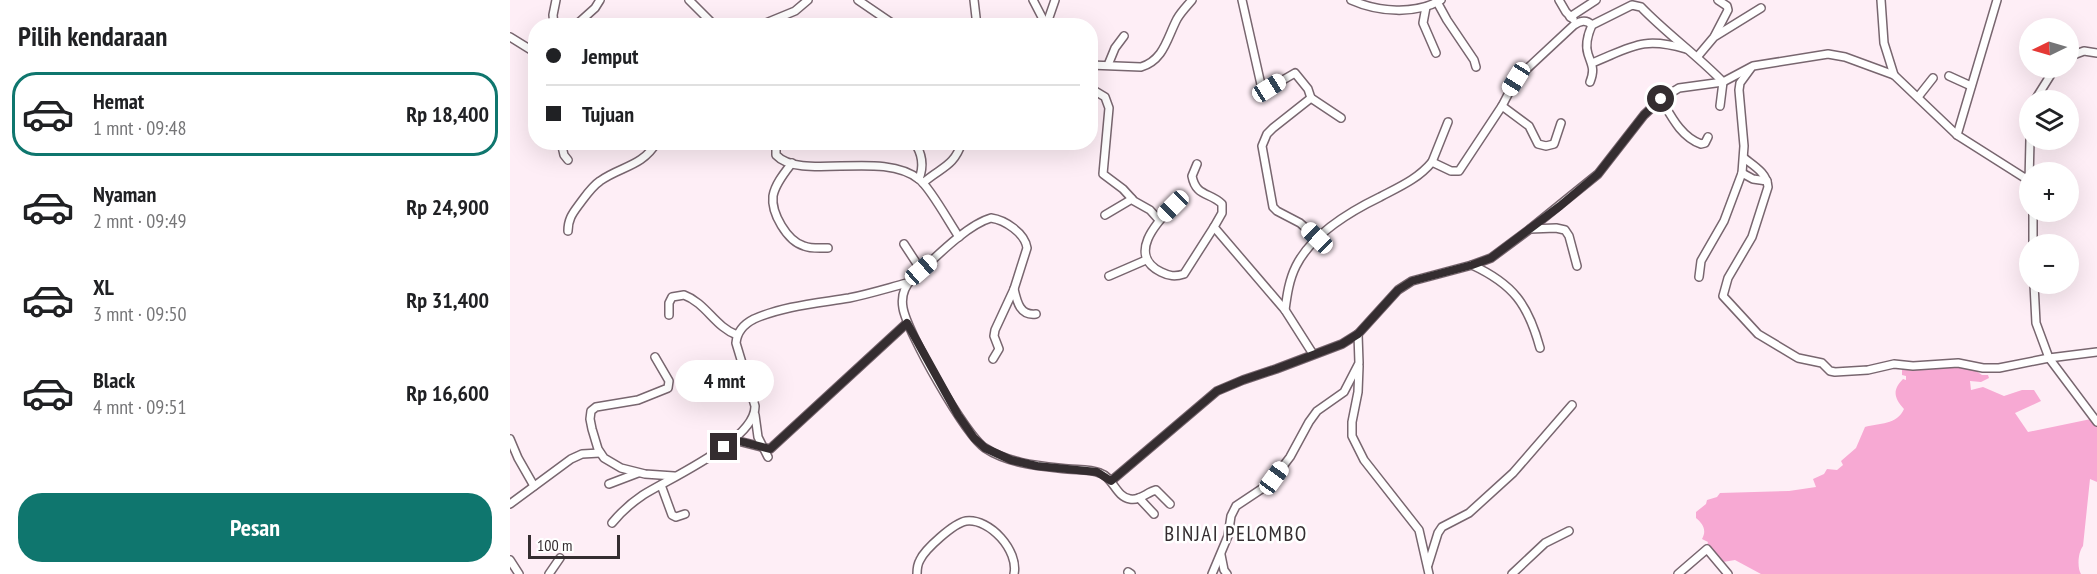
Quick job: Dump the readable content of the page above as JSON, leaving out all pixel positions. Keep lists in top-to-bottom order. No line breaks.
{"districts":["BINJAI PELOMBO"],"scale_bar":"100 m","north":"left","page":{"heading":"Pilih kendaraan","map_buttons":["+","−"],"banner":["Jemput","Tujuan"],"list":[{"name":"Hemat","note":"1 mnt · 09:48","value":"Rp 18,400"},{"name":"Nyaman","note":"2 mnt · 09:49","value":"Rp 24,900"},{"name":"XL","note":"3 mnt · 09:50","value":"Rp 31,400"},{"name":"Black","note":"4 mnt · 09:51","value":"Rp 16,600"}],"bubble":"4 mnt","buttons":"Pesan","scale":"100 m"}}
